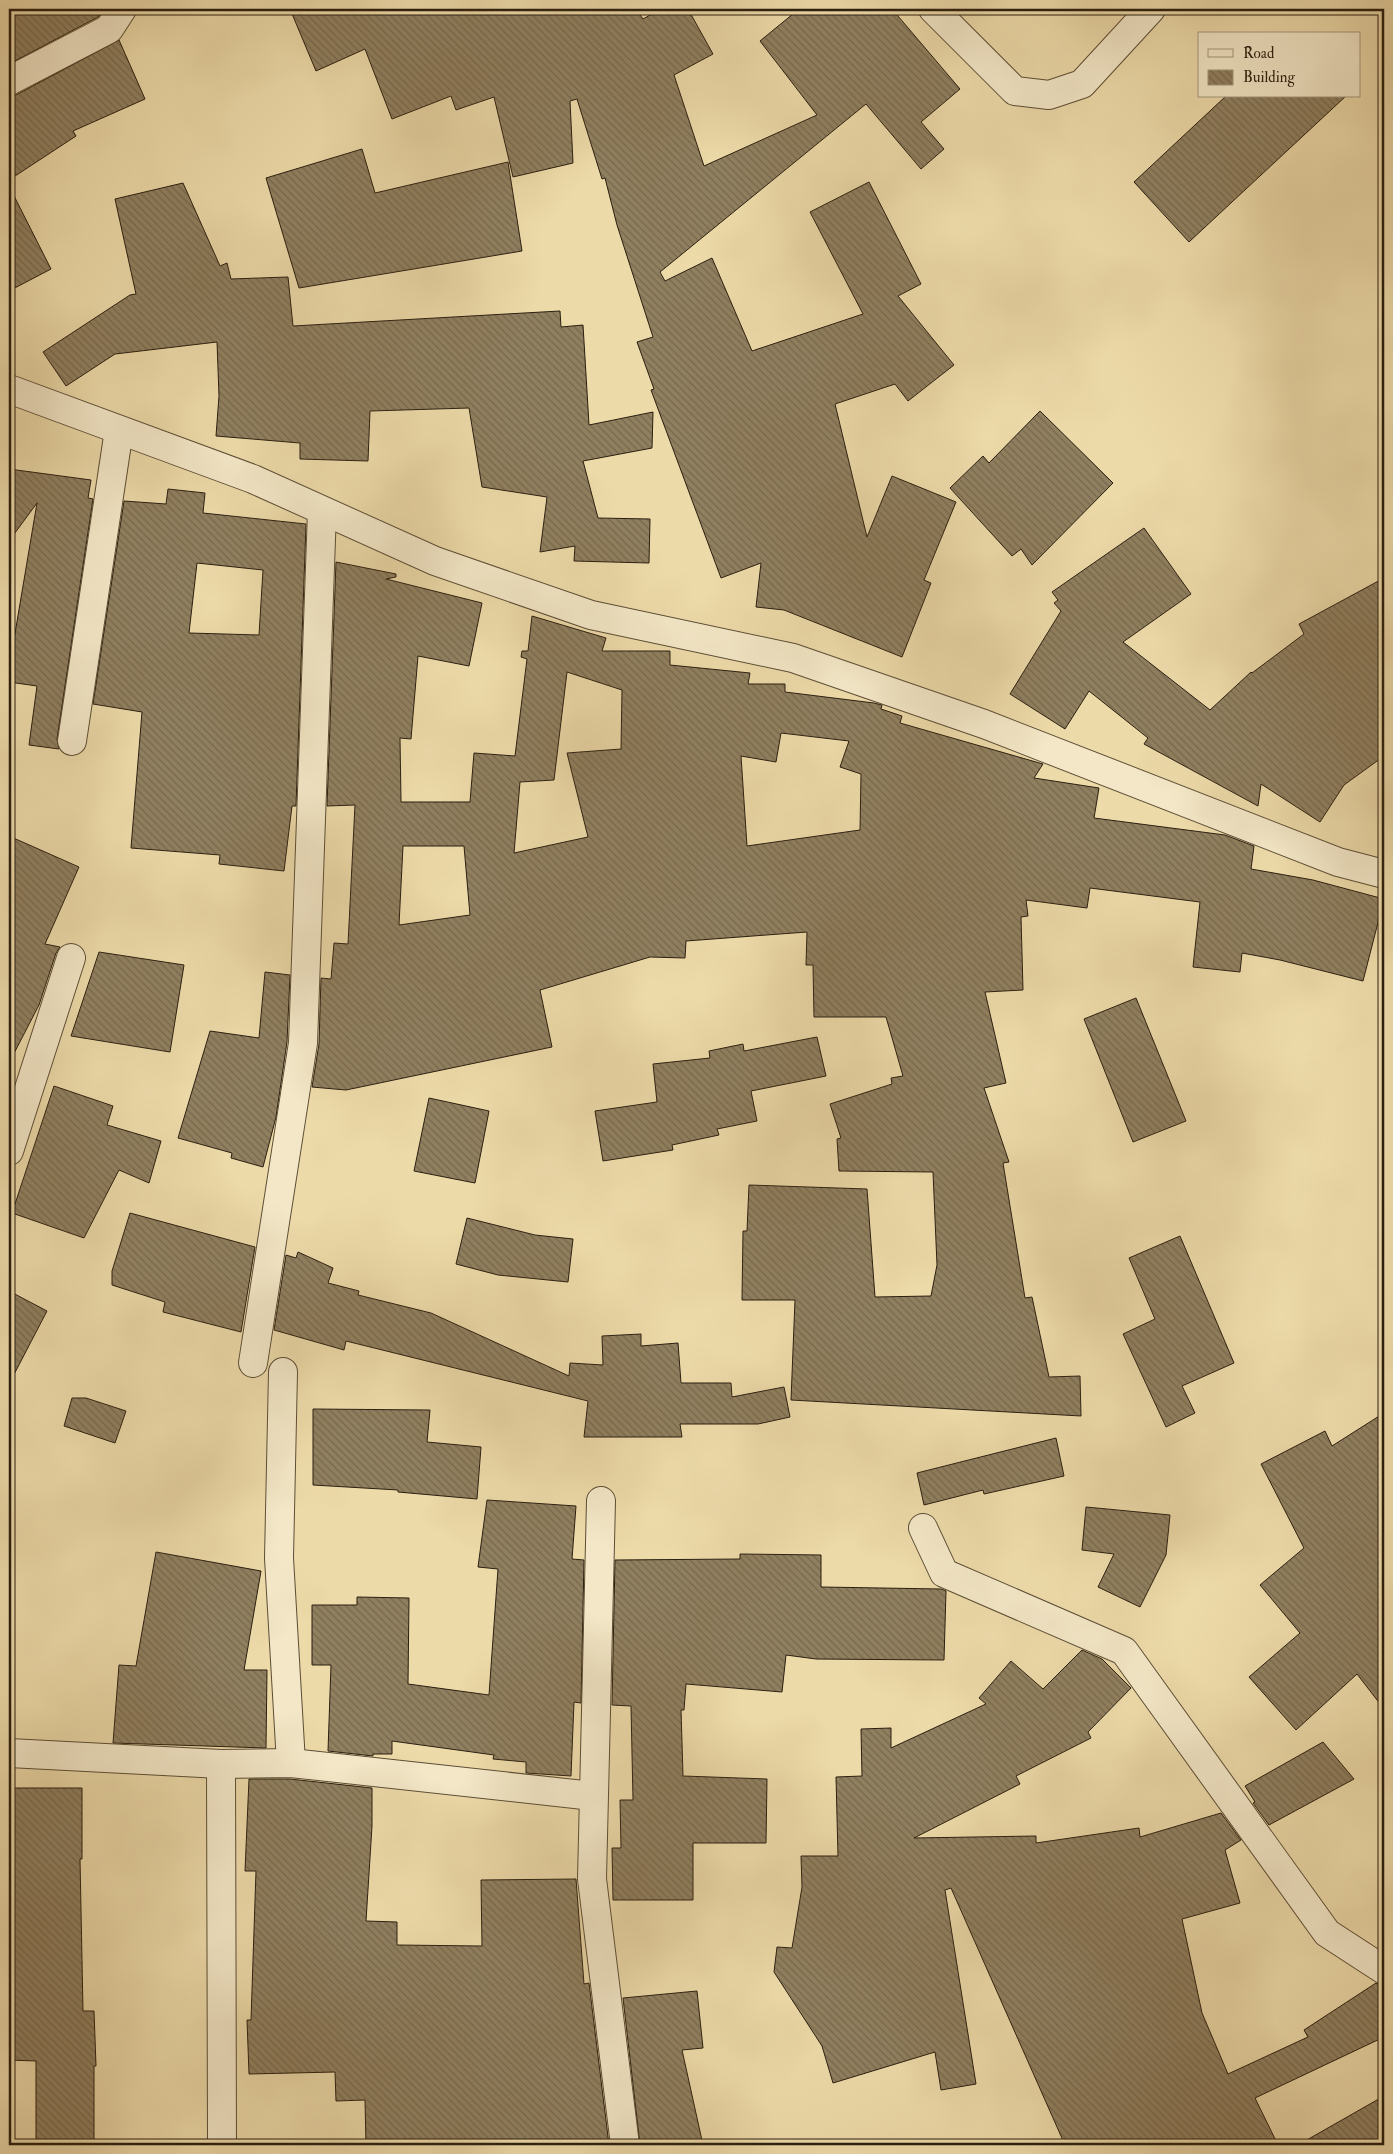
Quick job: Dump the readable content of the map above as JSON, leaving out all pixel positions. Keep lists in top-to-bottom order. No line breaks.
{"legend":["Road","Building"]}
